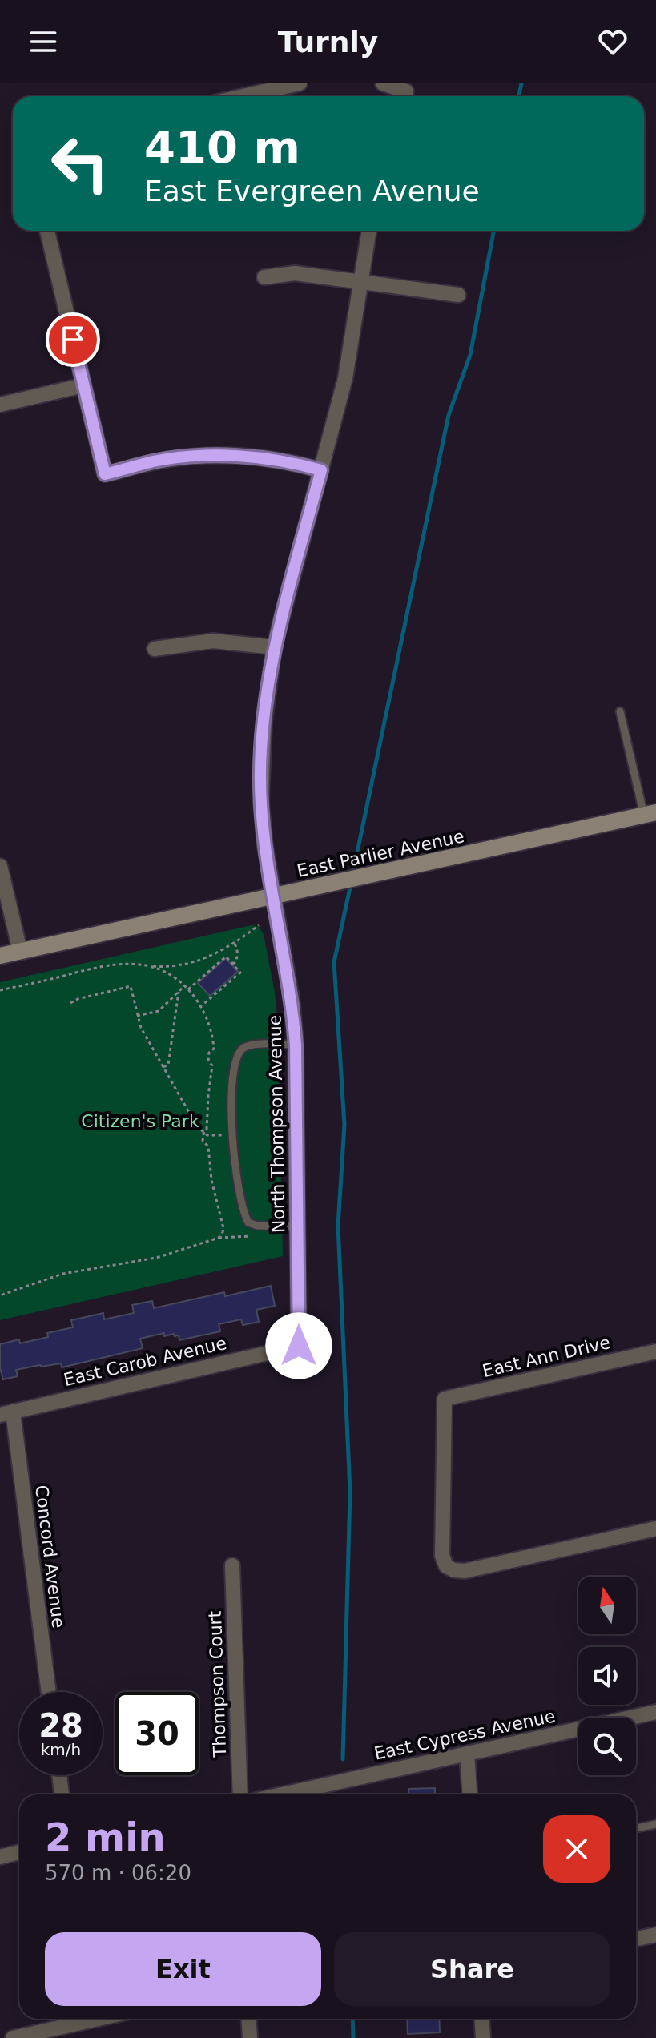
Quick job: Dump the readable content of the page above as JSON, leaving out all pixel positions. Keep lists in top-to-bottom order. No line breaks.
{"streets":{"street":["East Parlier Avenue","North Thompson Avenue","East Ann Drive","East Carob Avenue","Concord Avenue","Thompson Court","East Cypress Avenue"]},"crossings":[["East Parlier Avenue","North Thompson Avenue"],["North Thompson Avenue","East Carob Avenue"],["East Carob Avenue","Concord Avenue"]],"parks":["Citizen's Park"],"north":"top","page":{"header":"Turnly","turn":["410 m","East Evergreen Avenue"],"speed":"28 km/h","limit":"30","heading":["2 min","570 m · 06:20"],"buttons":["Exit","Share"]}}
